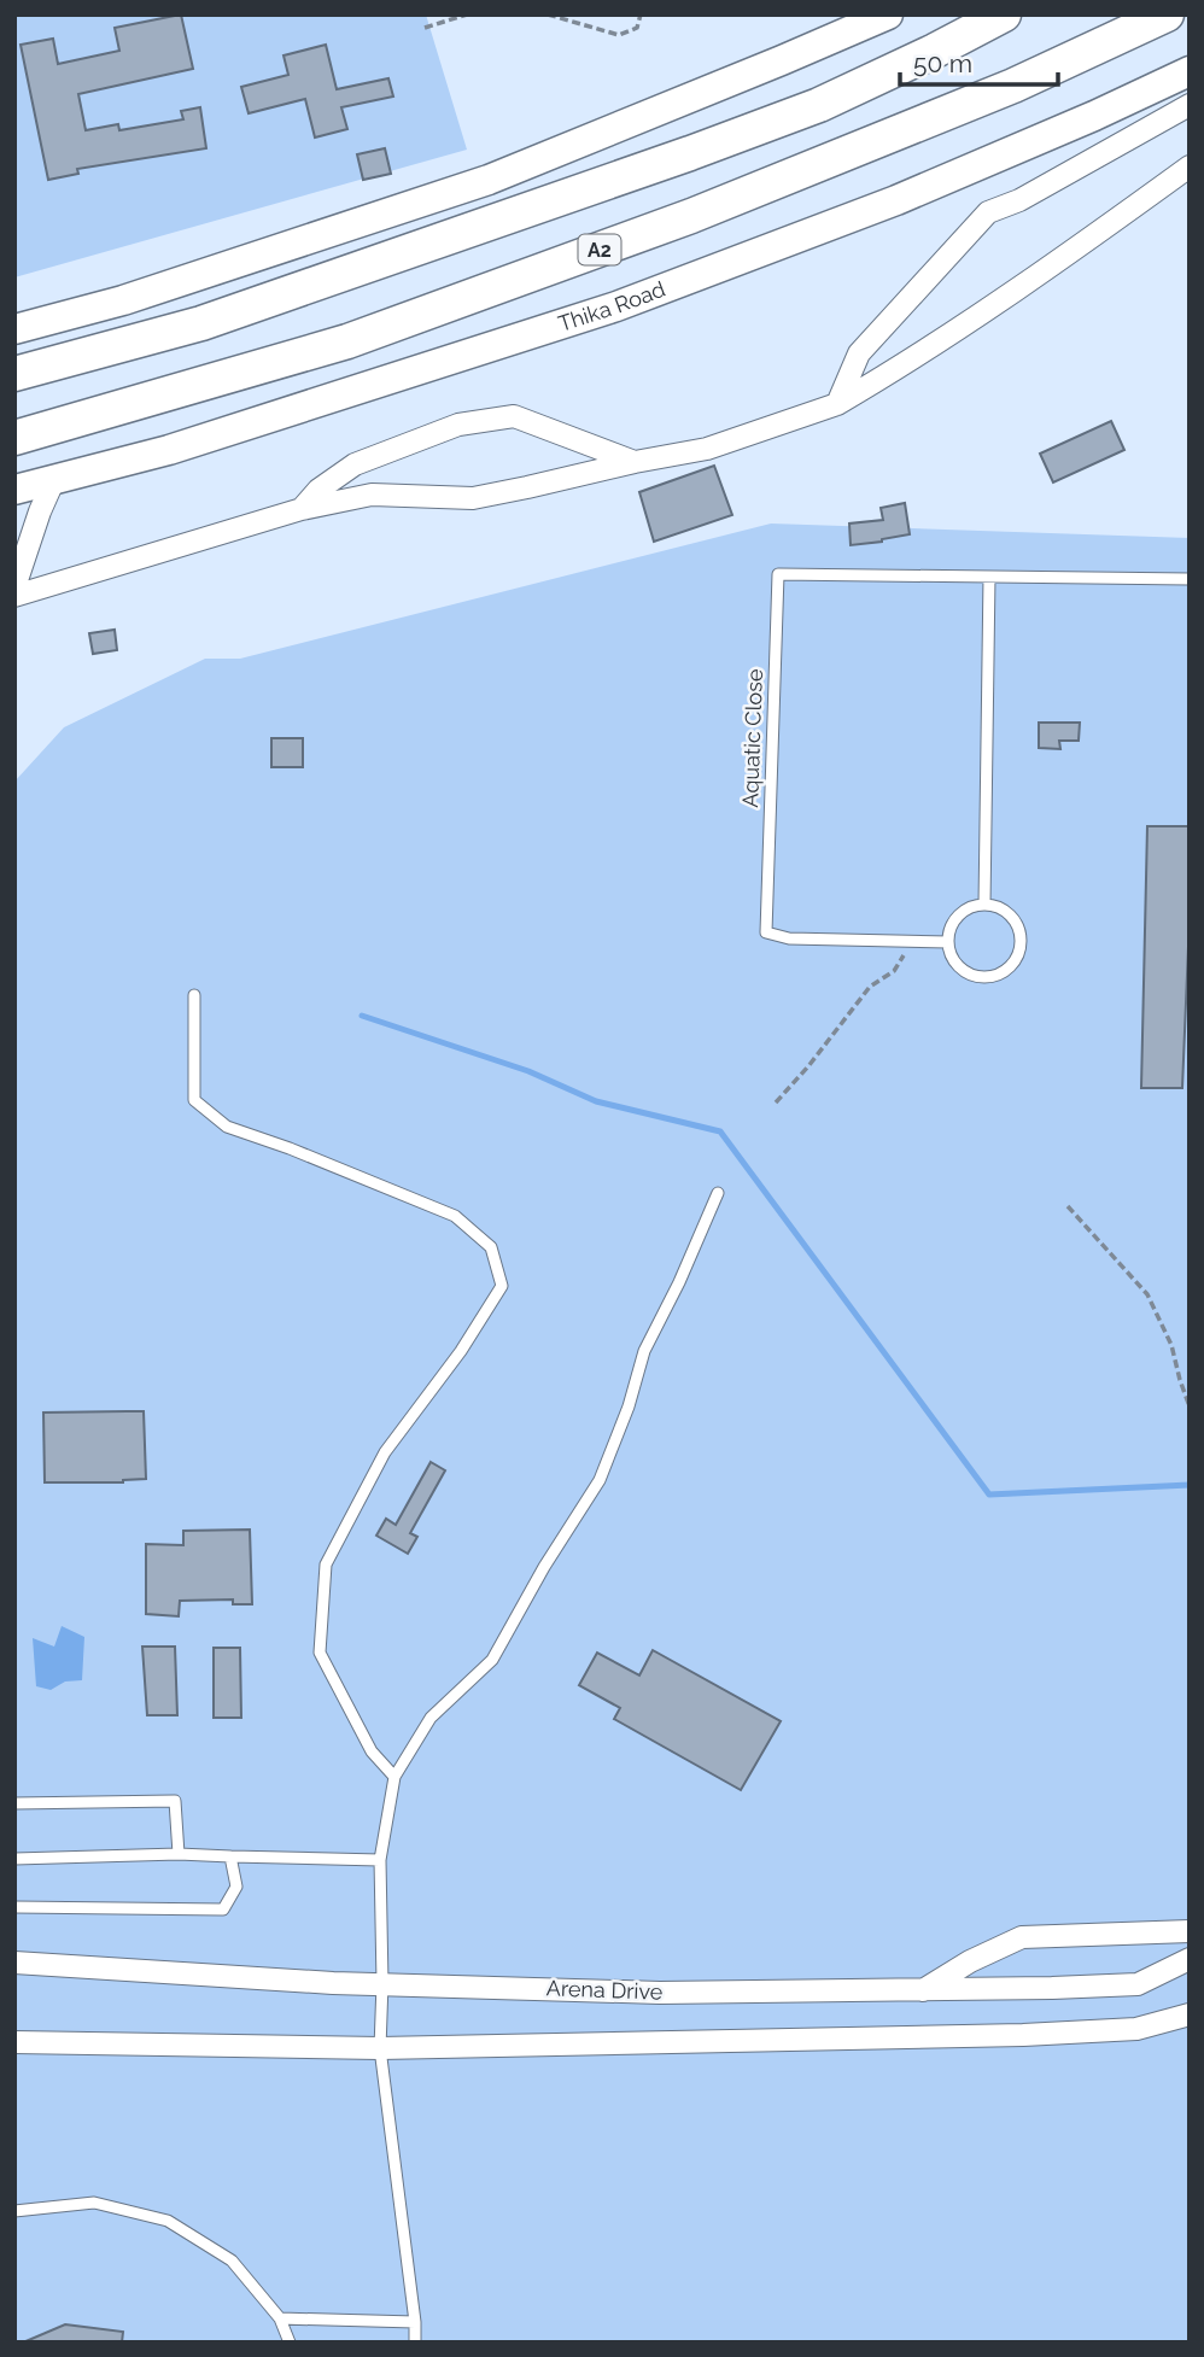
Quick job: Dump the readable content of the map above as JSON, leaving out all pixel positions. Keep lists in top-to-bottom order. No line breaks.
{"streets":{"highway":["A2"],"main road":["Thika Road"],"street":["Arena Drive"],"lane":["Aquatic Close"]},"scale_bar":"50 m"}
